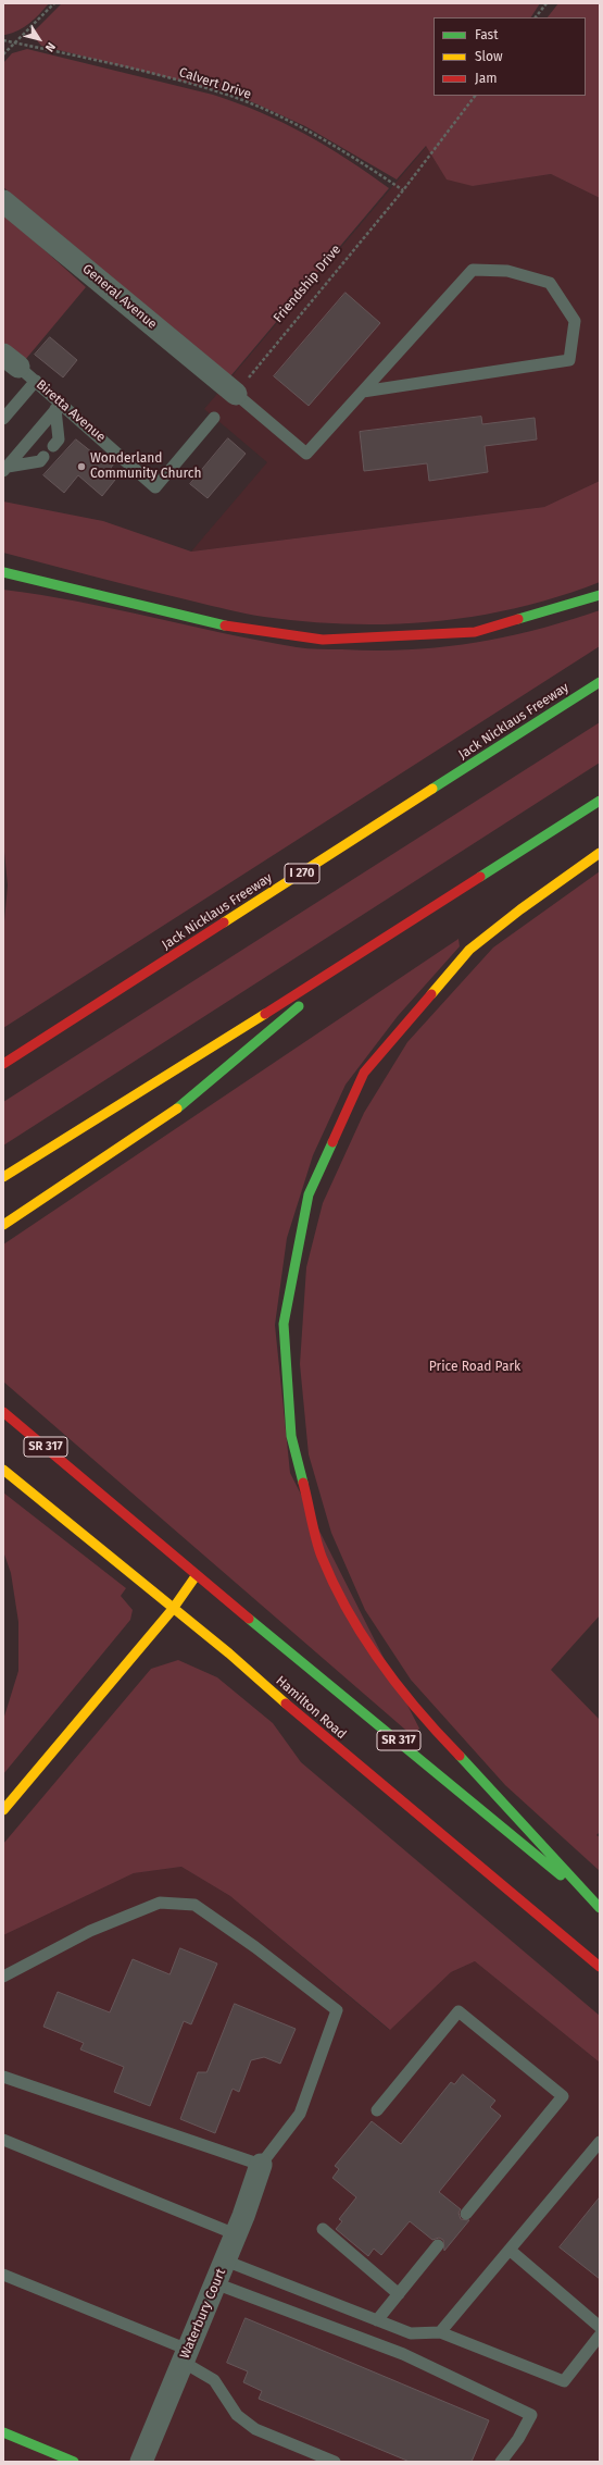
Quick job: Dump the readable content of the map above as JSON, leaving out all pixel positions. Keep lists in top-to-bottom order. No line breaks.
{"streets":{"main road":["Jack Nicklaus Freeway","I 270","SR 317","Hamilton Road"],"street":["General Avenue","Waterbury Court"],"lane":["Biretta Avenue"],"path":["Calvert Drive","Friendship Drive"]},"crossings":[["Calvert Drive","Friendship Drive"],["Friendship Drive","General Avenue"]],"parks":["Price Road Park"],"places":["Wonderland Community Church"],"legend":["Fast","Slow","Jam"],"north":"bottom right"}
